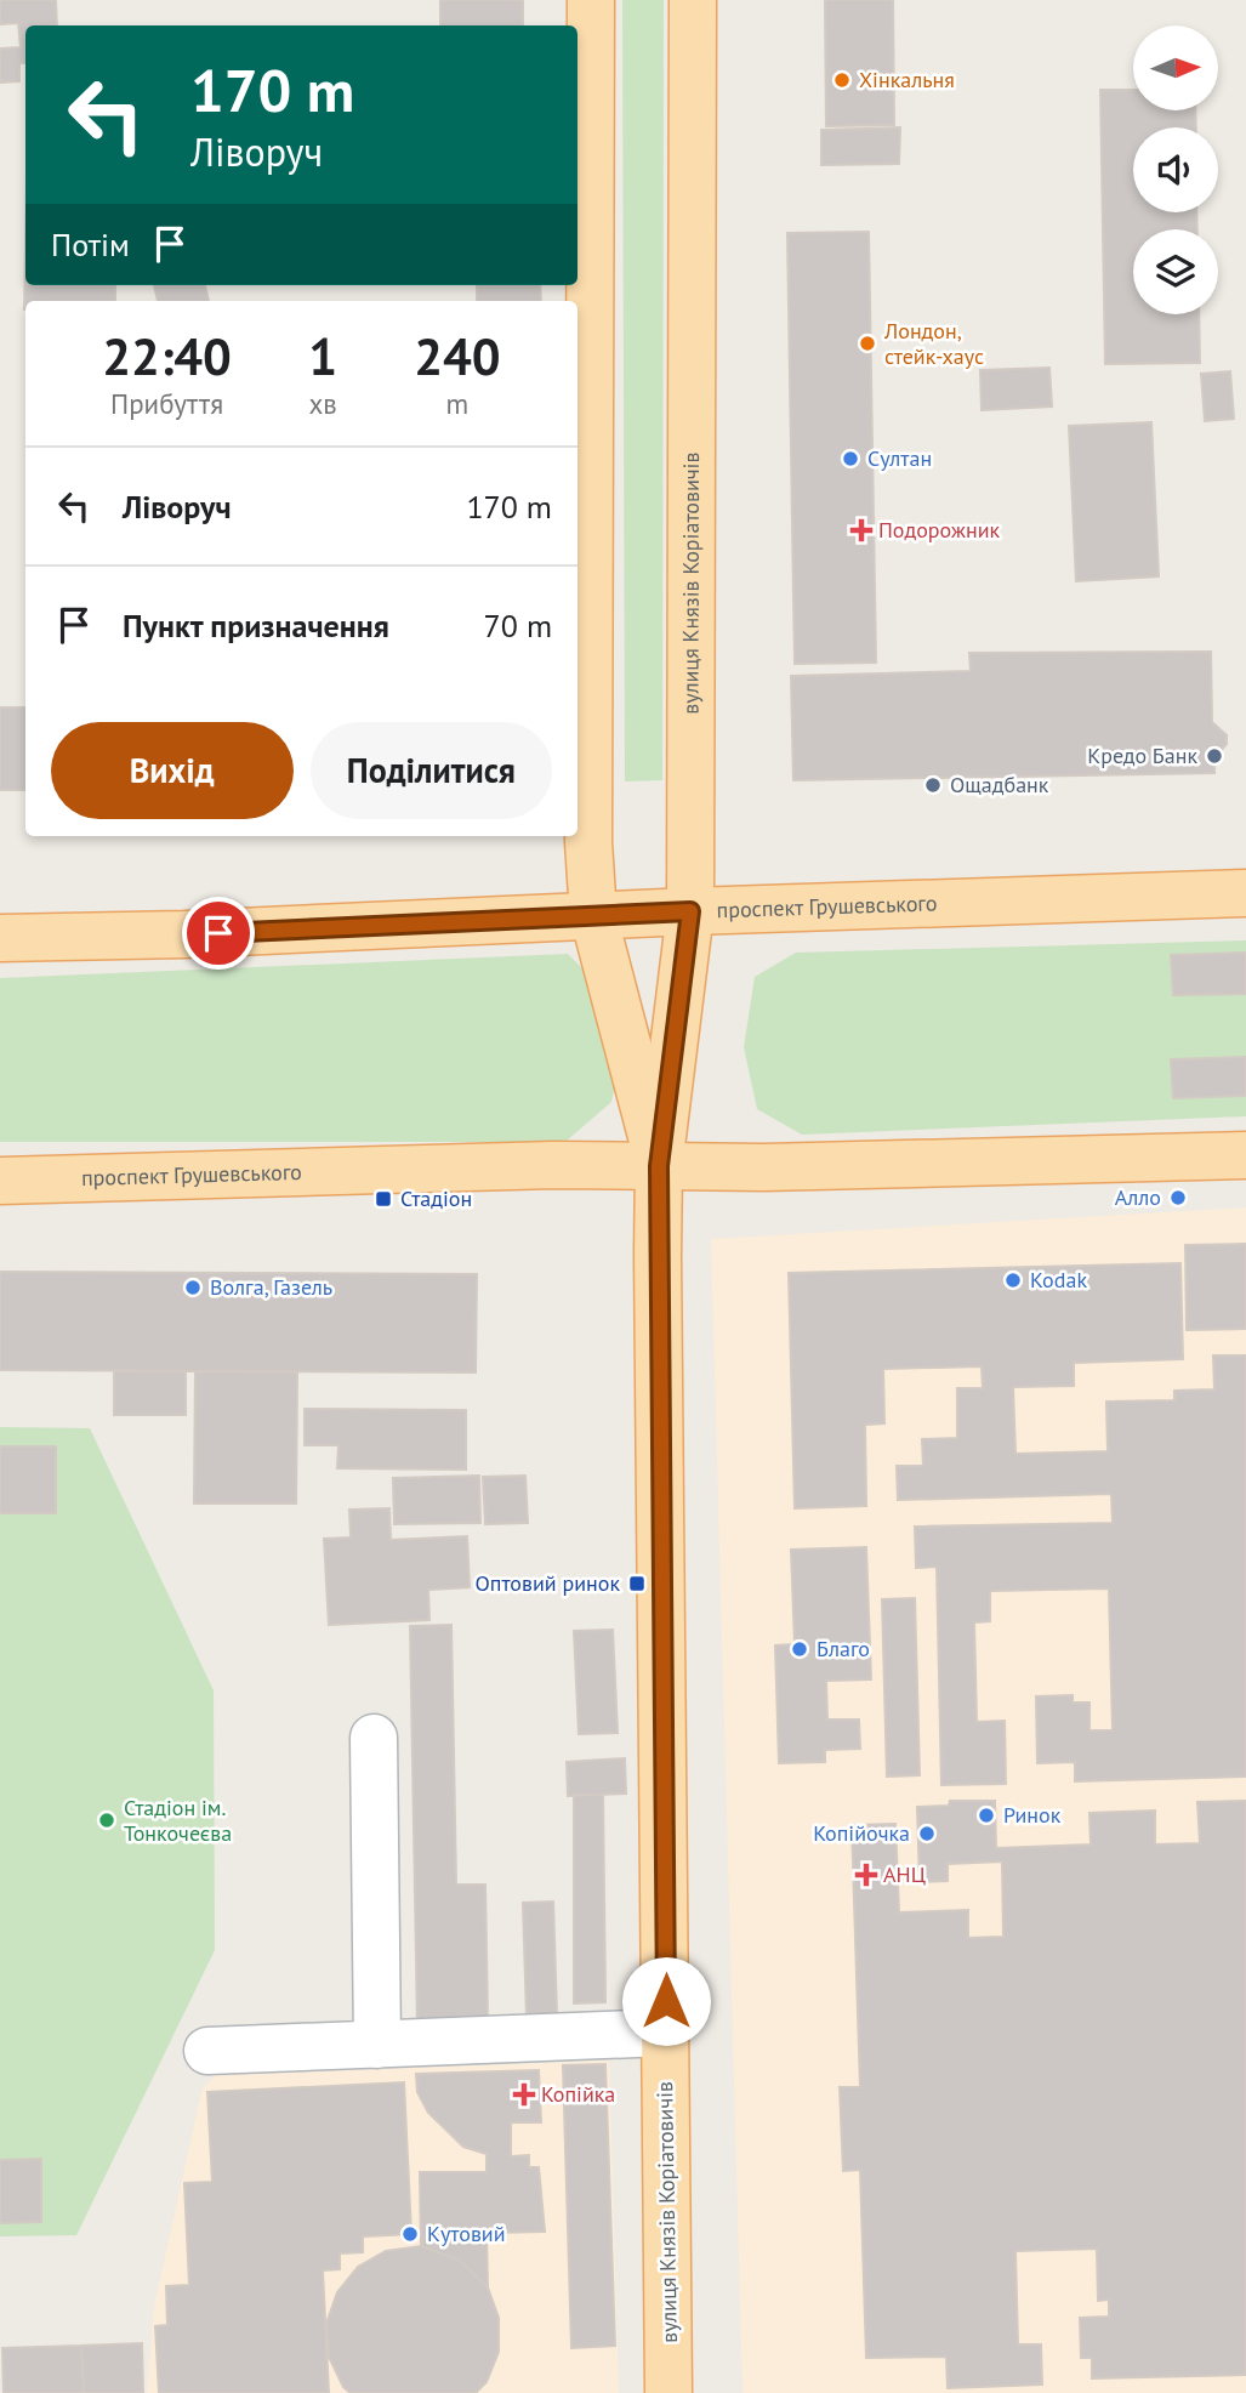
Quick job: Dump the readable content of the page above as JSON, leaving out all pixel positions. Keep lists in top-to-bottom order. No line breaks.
{"streets":{"main road":["вулиця Князів Коріатовичів","проспект Грушевського"]},"crossings":[["вулиця Князів Коріатовичів","проспект Грушевського"]],"places":{"other":["Хінкальня","Лондон, стейк-хаус","Султан","Кредо Банк","Ощадбанк","Алло","Kodak","Волга, Газель","Благо","Ринок","Стадіон ім. Тонкочеєва","Копійочка","Кутовий"],"health":["Подорожник","АНЦ","Копійка"],"transit":["Стадіон","Оптовий ринок"]},"north":"right","page":{"turn":["170 m","Ліворуч"],"then":"Потім","eta":["22:40","Прибуття","1","хв","240","m"],"list":[{"name":"Ліворуч","value":"170 m"},{"name":"Пункт призначення","value":"70 m"}],"buttons":["Вихід","Поділитися"]}}
